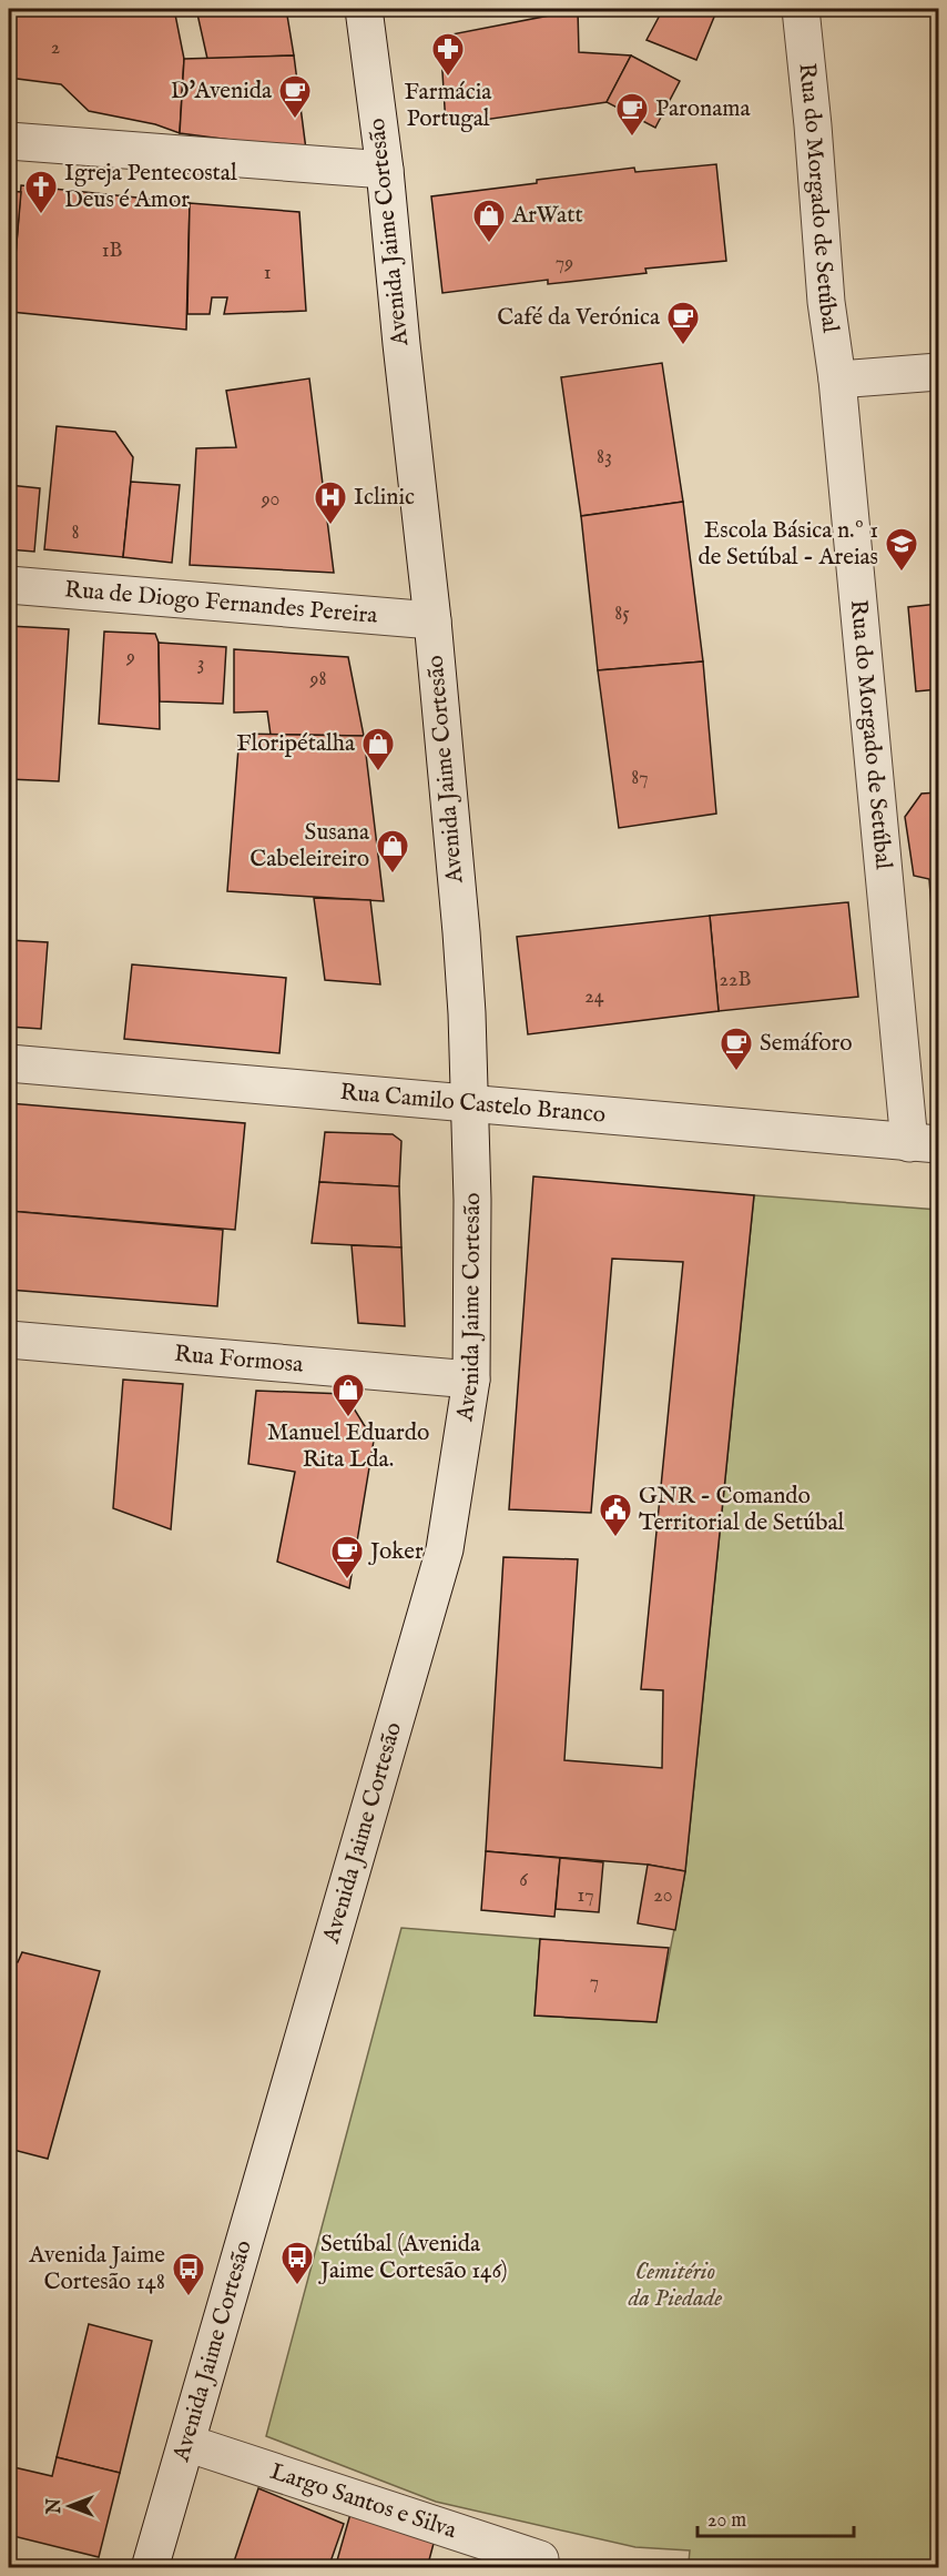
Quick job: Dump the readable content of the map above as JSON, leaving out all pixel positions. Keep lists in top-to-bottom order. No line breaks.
{"streets":{"street":["Rua do Morgado de Setúbal","Avenida Jaime Cortesão","Rua de Diogo Fernandes Pereira","Rua Camilo Castelo Branco","Rua Formosa","Largo Santos e Silva"]},"crossings":[["Rua do Morgado de Setúbal","Rua Camilo Castelo Branco"],["Avenida Jaime Cortesão","Rua de Diogo Fernandes Pereira"],["Avenida Jaime Cortesão","Rua Camilo Castelo Branco"],["Avenida Jaime Cortesão","Rua Formosa"],["Avenida Jaime Cortesão","Largo Santos e Silva"]],"parks":["Cemitério da Piedade"],"places":{"pharmacy":["Farmácia Portugal"],"cafe":["D'Avenida","Paronama","Café da Verónica","Semáforo","Joker"],"church":["Igreja Pentecostal Deus é Amor"],"shop":["ArWatt","Floripétalha","Susana Cabeleireiro","Manuel Eduardo Rita Lda."],"hospital":["Iclinic"],"school or university":["Escola Básica n.º 1 de Setúbal - Areias"],"public building":["GNR - Comando Territorial de Setúbal"],"bus stop":["Setúbal (Avenida Jaime Cortesão 146)","Avenida Jaime Cortesão 148"]},"house_numbers":["2","1B","79","1","83","90","8","85","9","3","98","87","22B","24","6","17","20","7"],"scale_bar":"20 m","north":"left"}
